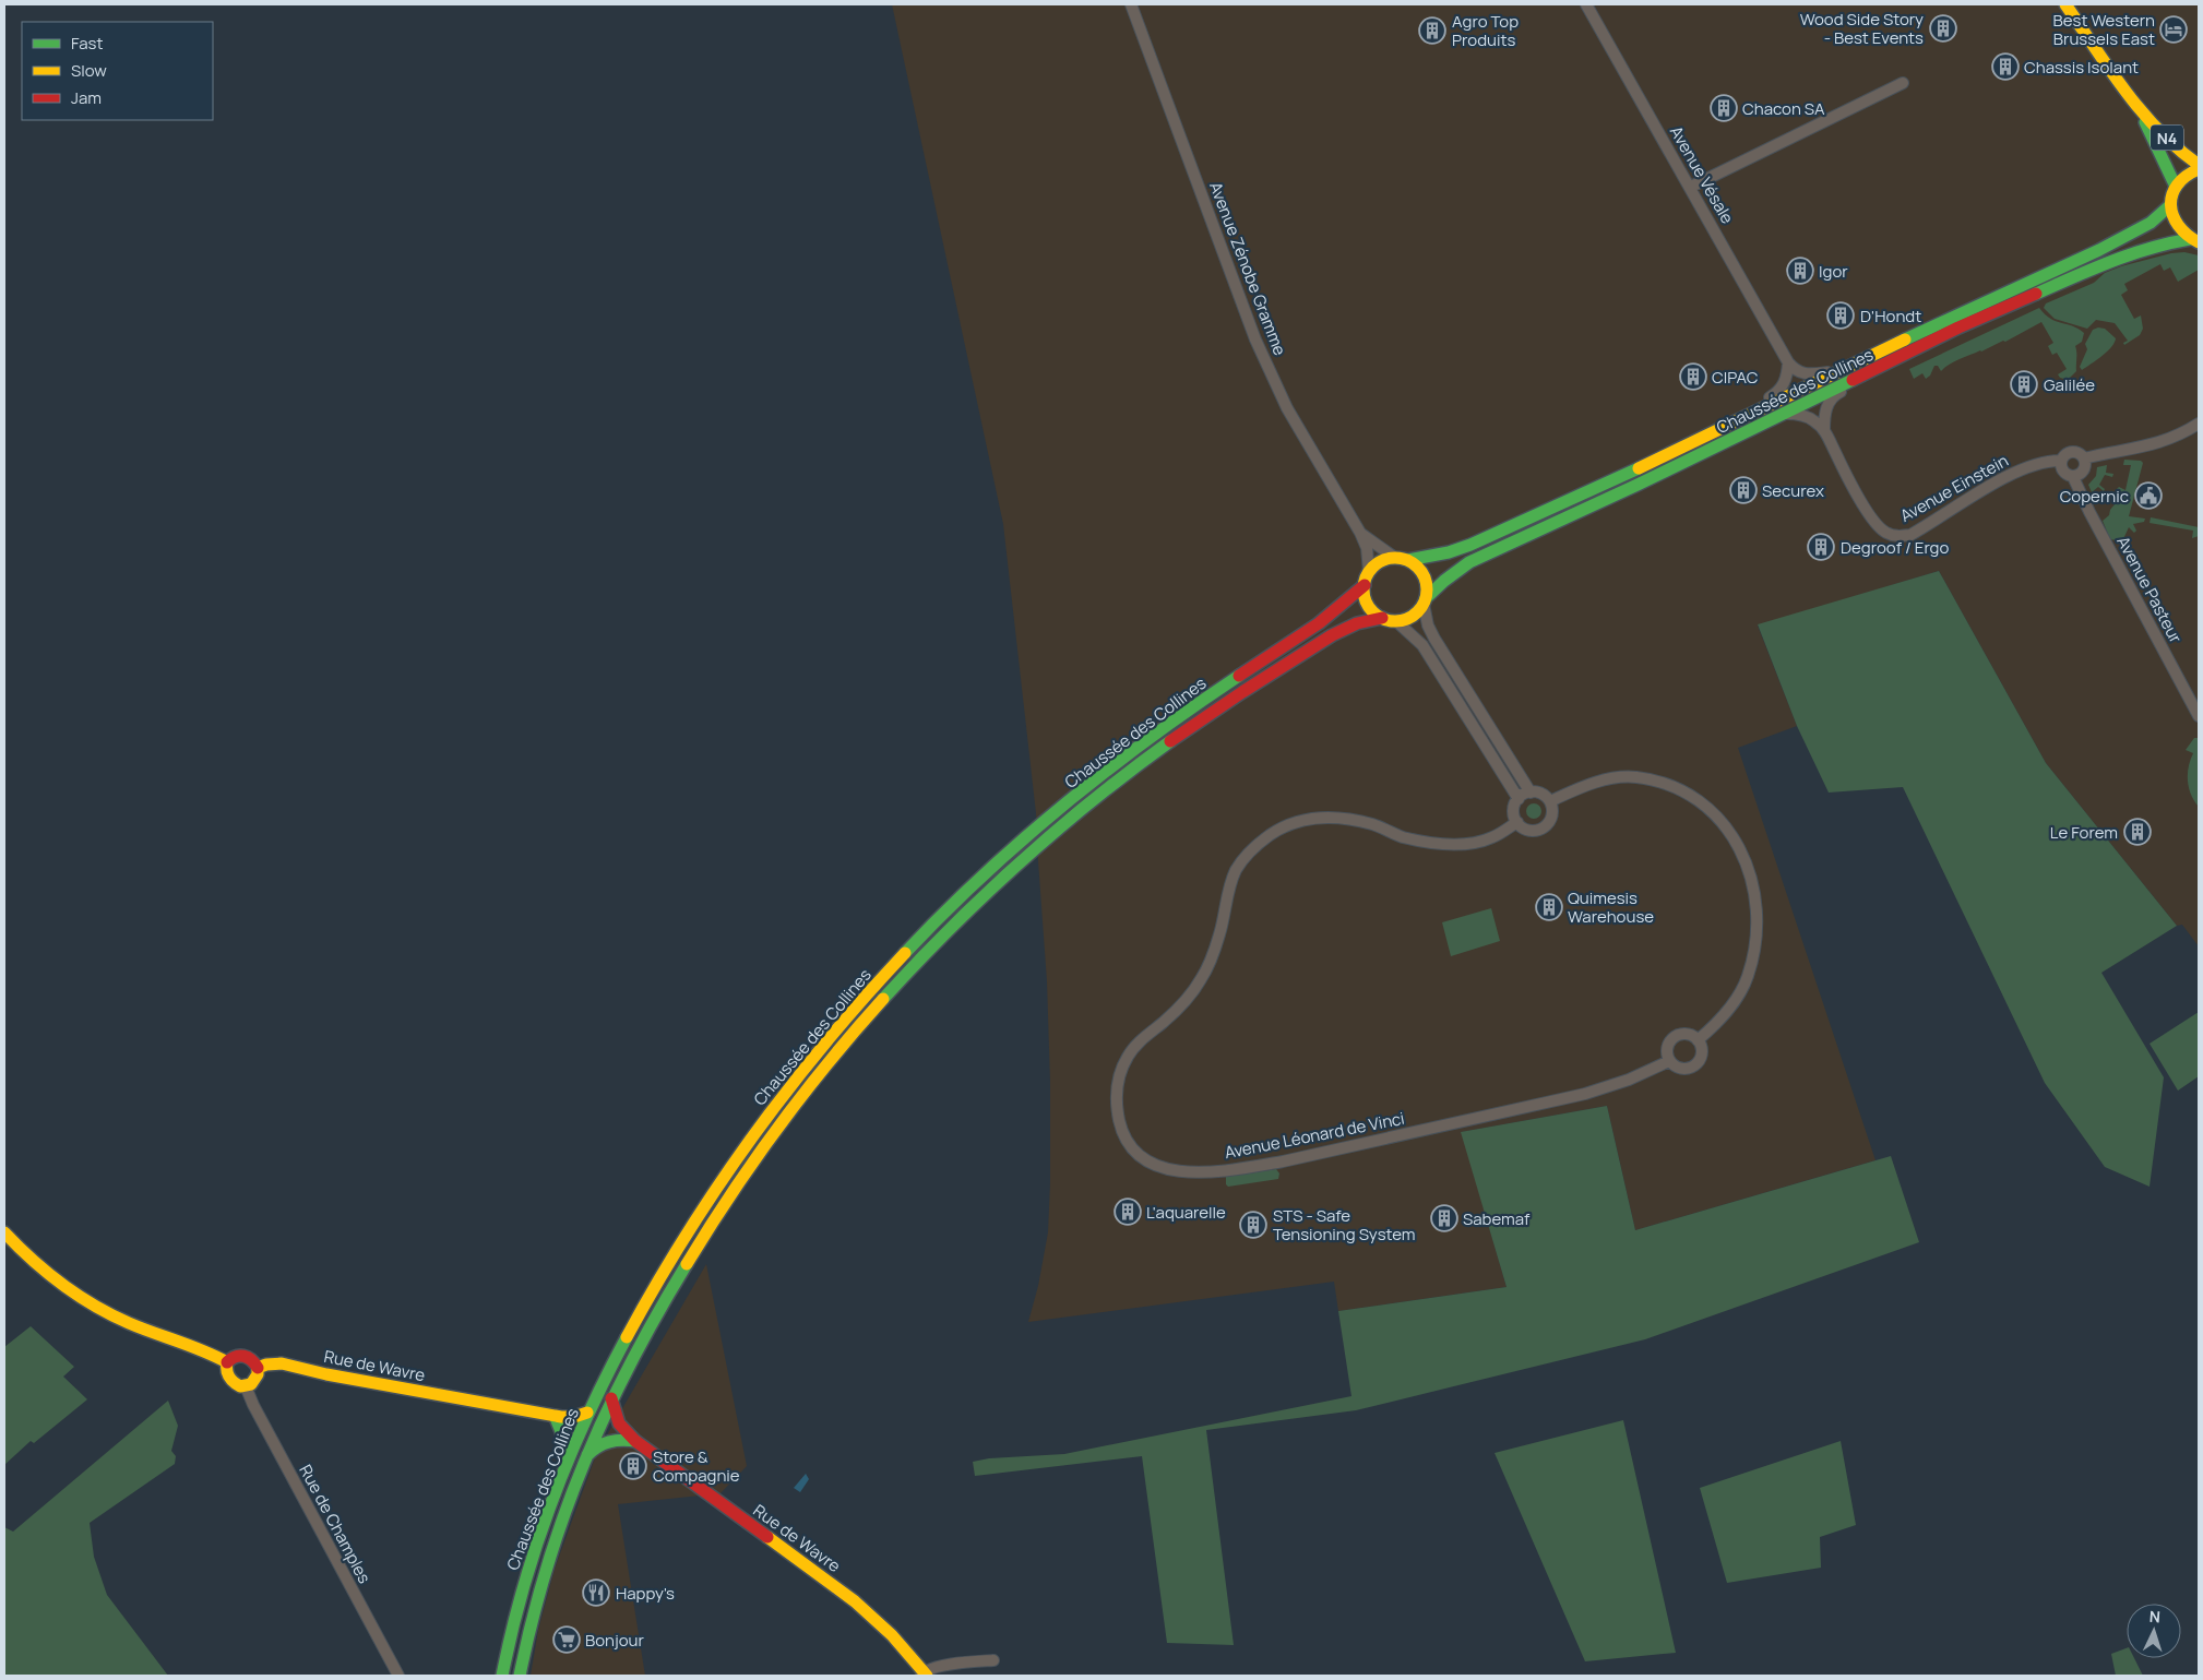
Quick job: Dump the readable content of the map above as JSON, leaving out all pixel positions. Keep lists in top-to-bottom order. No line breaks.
{"streets":{"main road":["N4","Chaussée des Collines","Rue de Wavre","Rue de Champles"],"street":["Avenue Vésale","Avenue Zénobe Gramme","Avenue Einstein","Avenue Pasteur","Avenue Léonard de Vinci"]},"crossings":[["Avenue Zénobe Gramme","Chaussée des Collines"],["Chaussée des Collines","Rue de Wavre"],["Avenue Einstein","Avenue Pasteur"],["Rue de Wavre","Rue de Champles"]],"places":{"building":["Wood Side Story - Best Events","Agro Top Produits","Chassis Isolant","Chacon SA","Igor","D'Hondt","CIPAC","Galilée","Securex","Degroof / Ergo","Le Forem","Quimesis Warehouse","L'aquarelle","Sabemaf","STS - Safe Tensioning System","Store & Compagnie"],"hotel":["Best Western Brussels East"],"public building":["Copernic"],"restaurant":["Happy's"],"supermarket":["Bonjour"]},"legend":["Fast","Slow","Jam"],"north":"top"}
